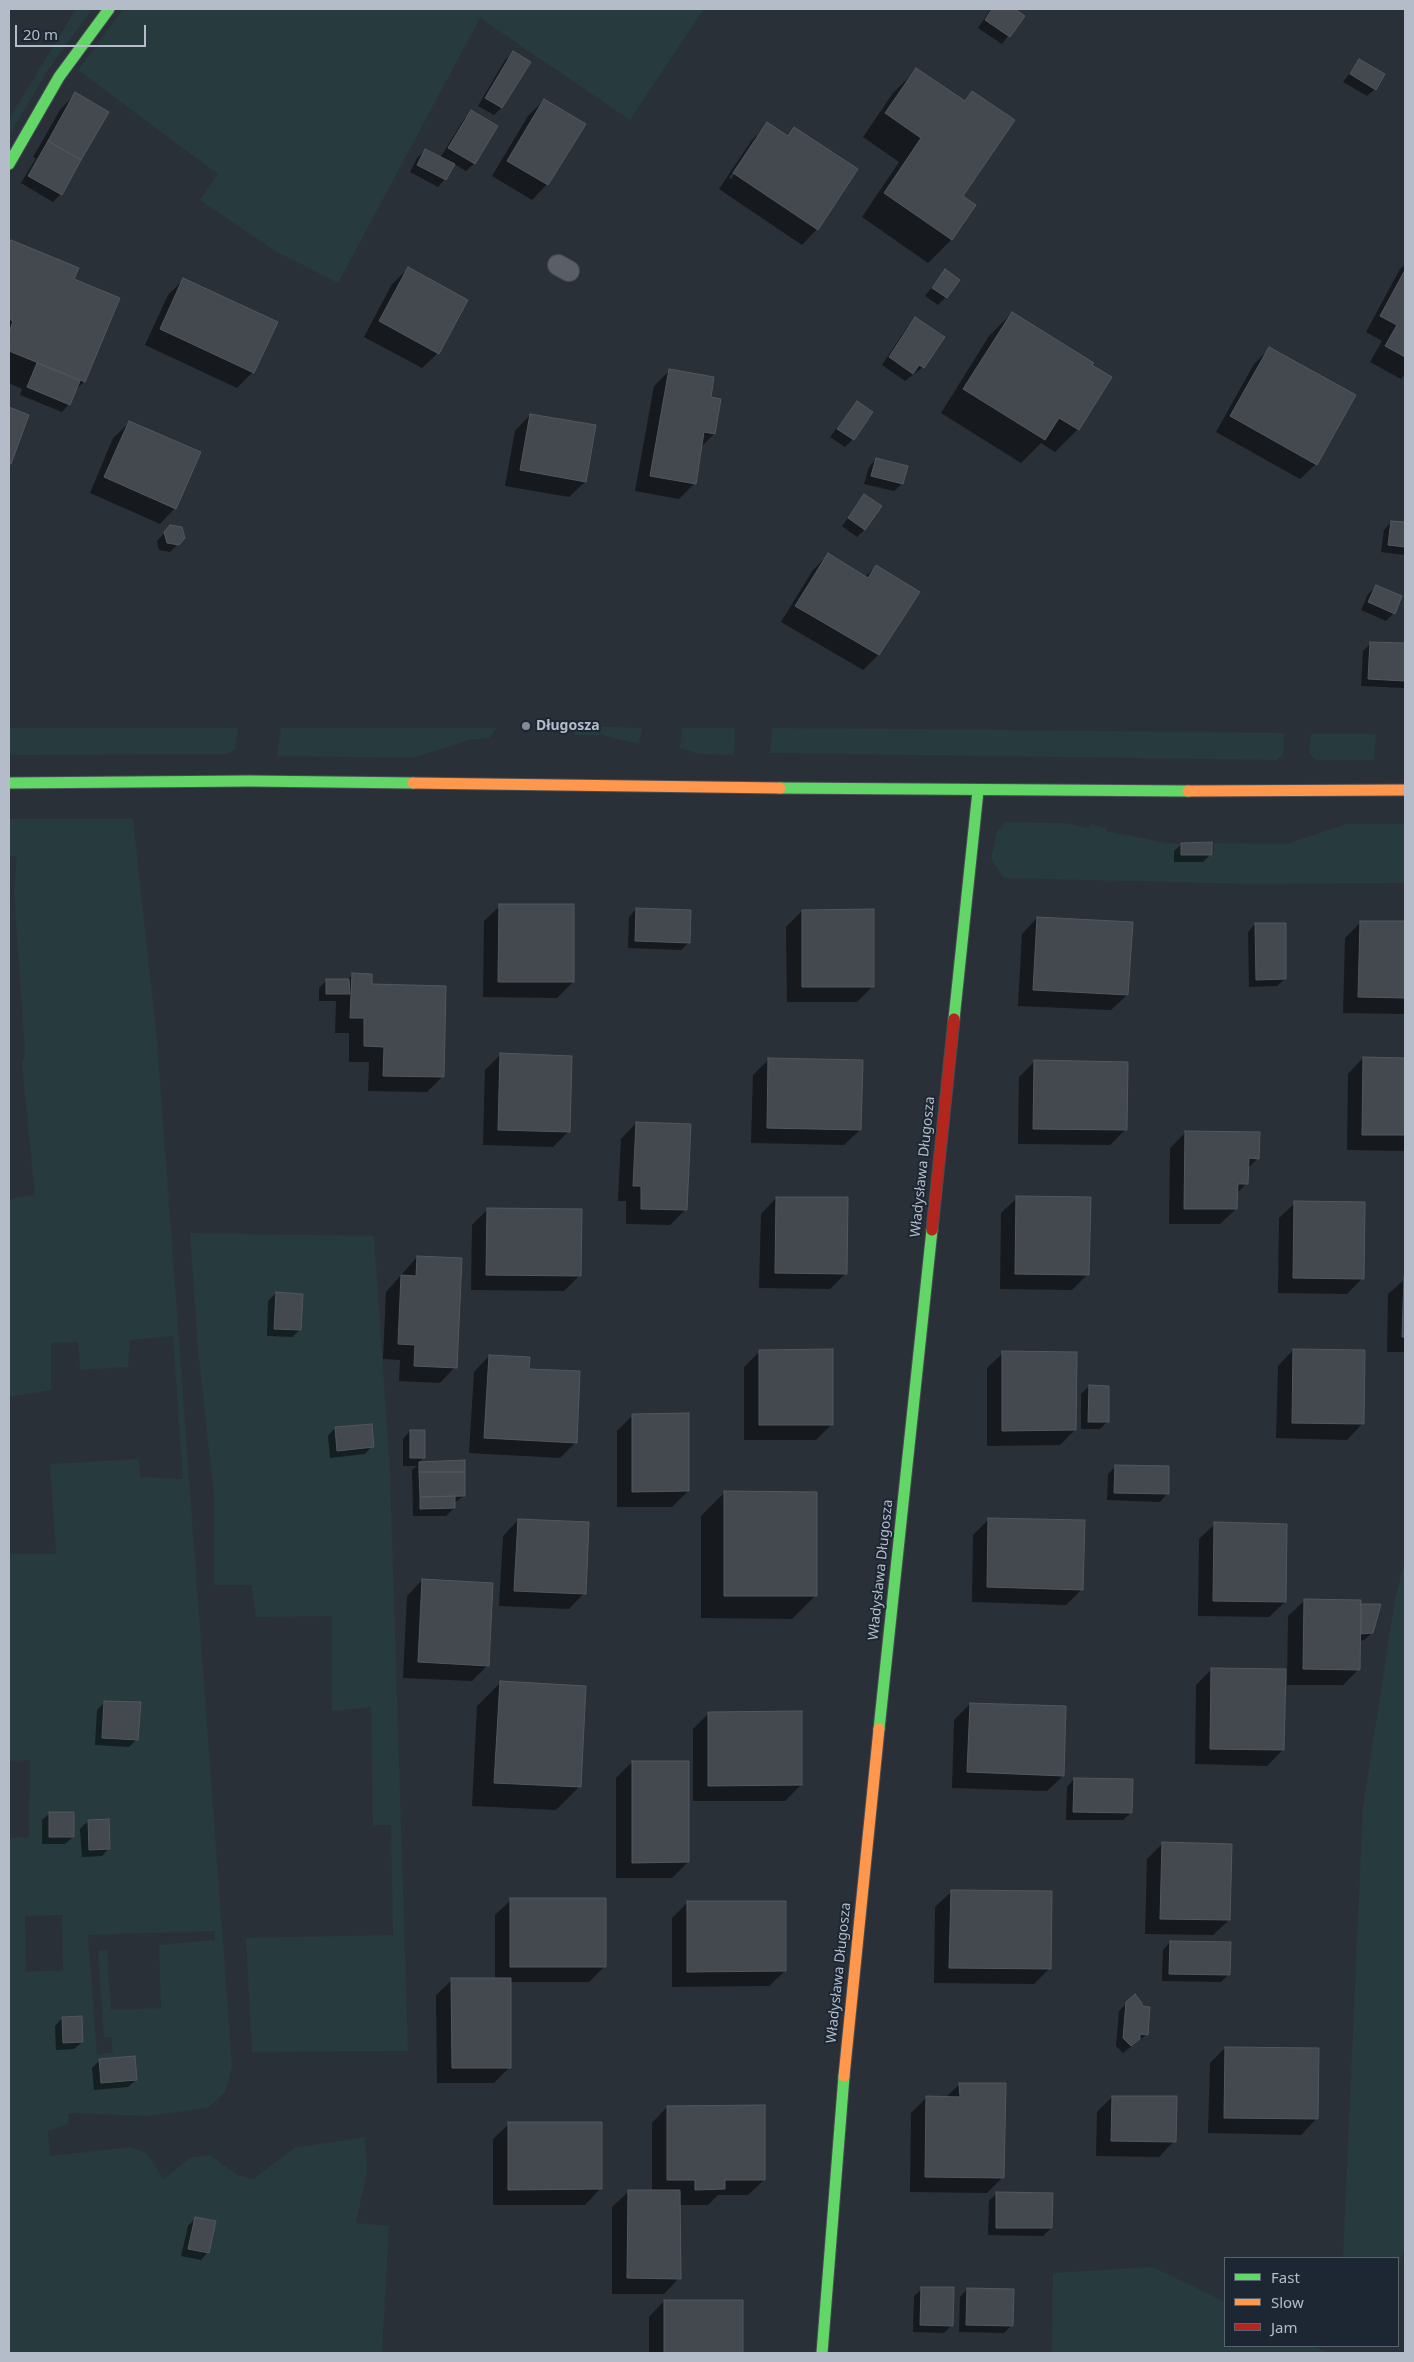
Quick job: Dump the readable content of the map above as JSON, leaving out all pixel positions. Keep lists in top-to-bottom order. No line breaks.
{"streets":{"street":["Władysława Długosza"]},"places":["Długosza"],"legend":["Fast","Slow","Jam"],"scale_bar":"20 m"}
